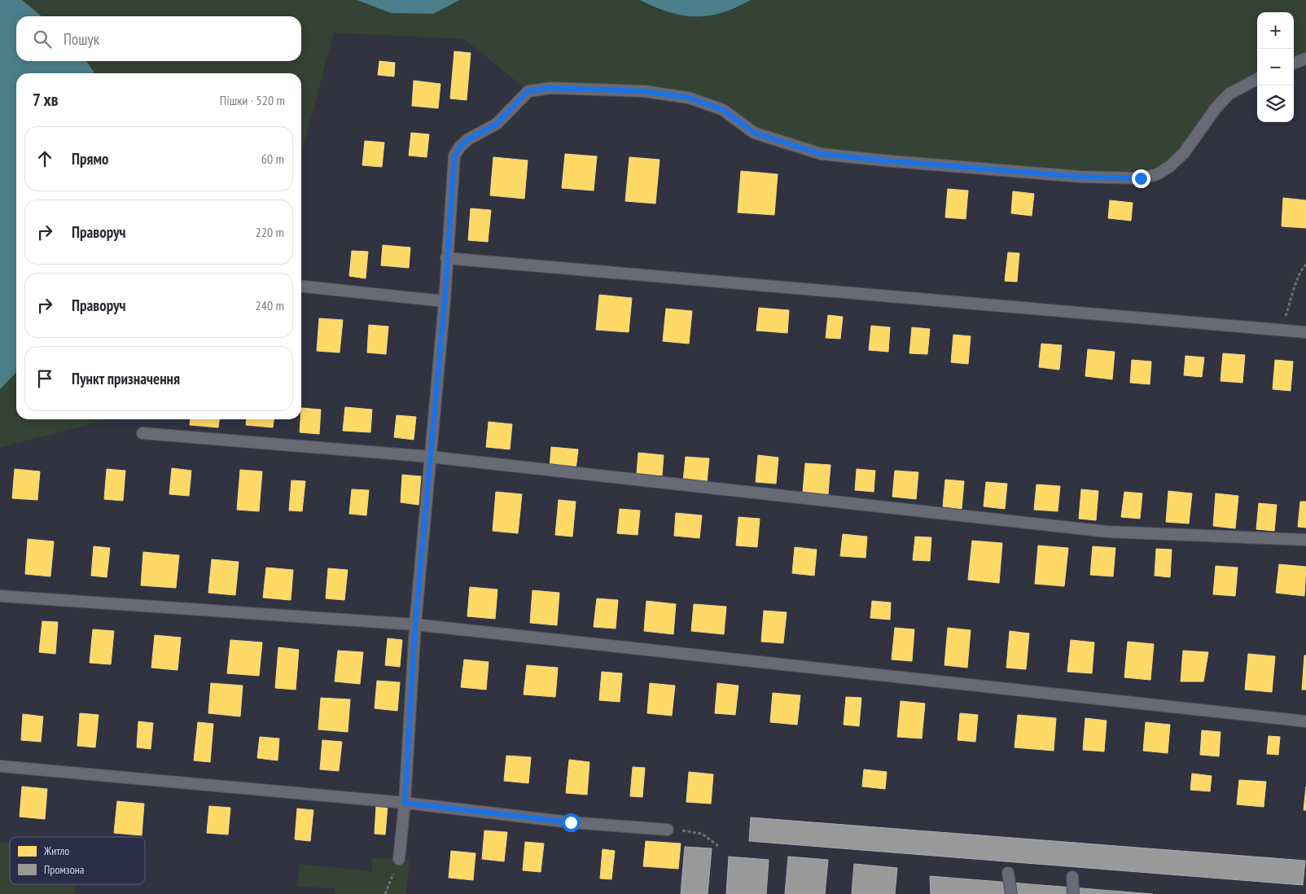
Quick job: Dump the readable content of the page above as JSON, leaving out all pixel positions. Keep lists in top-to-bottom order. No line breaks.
{"legend":["Житло","Промзона"],"page":{"map_buttons":["+","−"],"search":"Пошук","heading":["7 хв","Пішки · 520 m"],"list":[["Прямо","60 m"],["Праворуч","220 m"],["Праворуч","240 m"],"Пункт призначення"]}}
